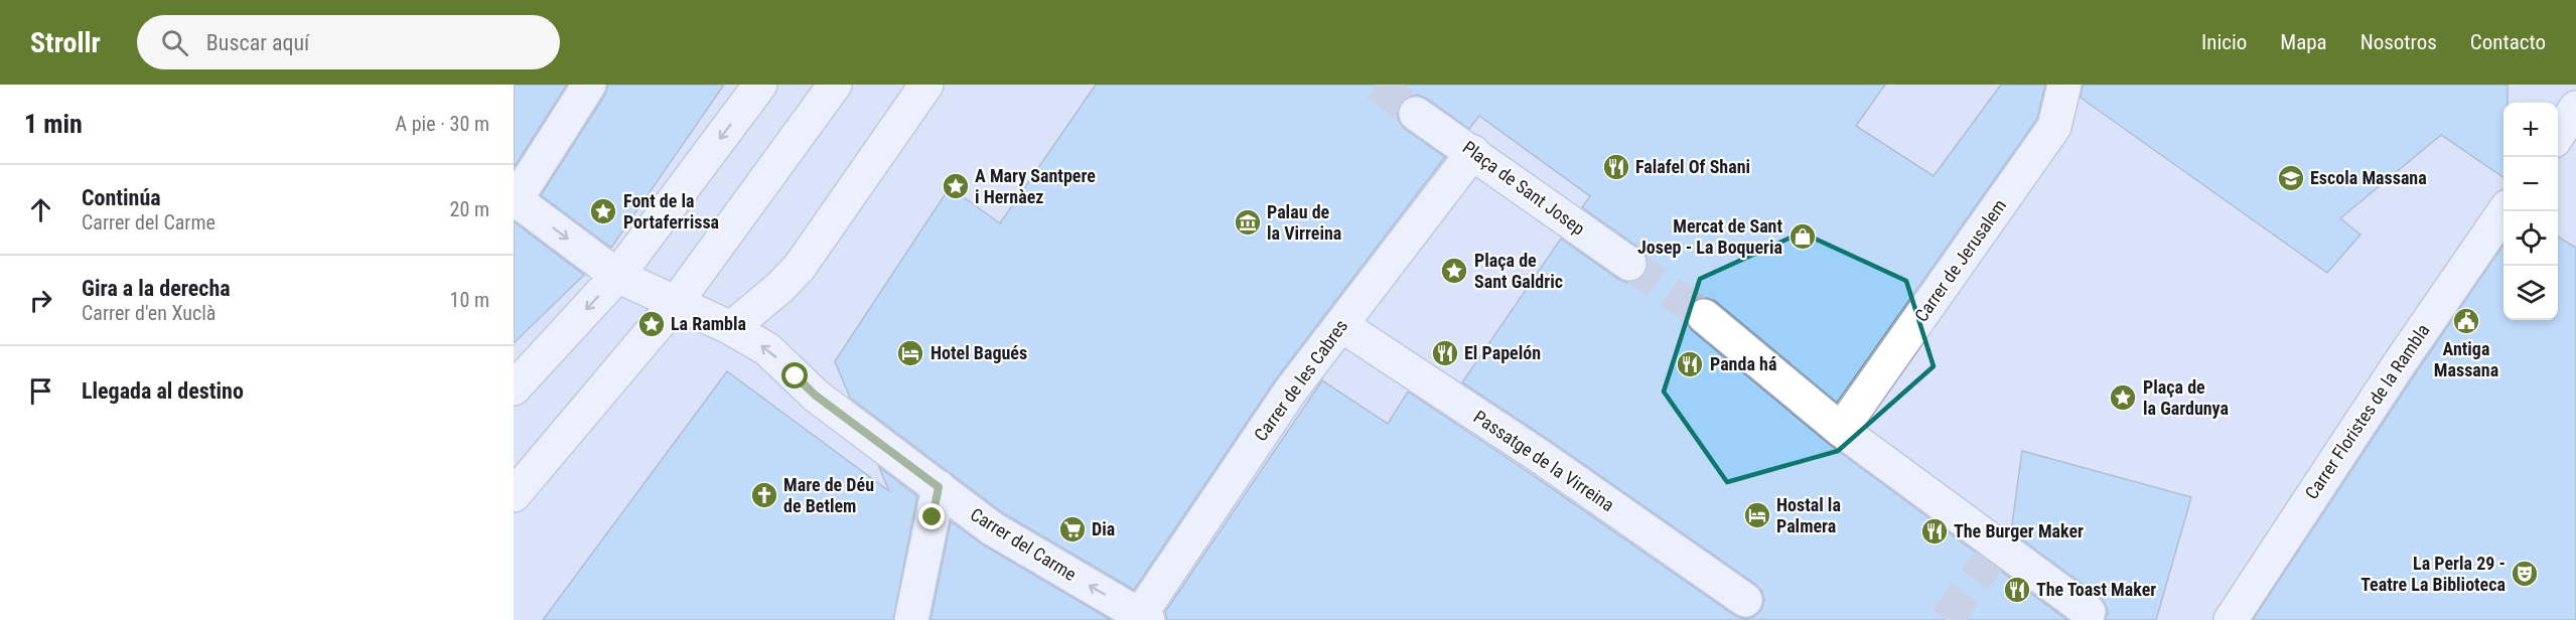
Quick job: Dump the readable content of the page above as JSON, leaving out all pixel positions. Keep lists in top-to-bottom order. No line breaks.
{"streets":{"street":["Plaça de Sant Josep","Carrer de Jerusalem","Carrer de les Cabres","Carrer Floristes de la Rambla","Passatge de la Virreina","Carrer del Carme"]},"crossings":[["Plaça de Sant Josep","Carrer de les Cabres"],["Carrer de les Cabres","Passatge de la Virreina"],["Carrer de les Cabres","Carrer del Carme"]],"places":{"restaurant":["Falafel Of Shani","El Papelón","Panda há","The Burger Maker","The Toast Maker"],"school or university":["Escola Massana"],"place":["A Mary Santpere i Hernàez","Font de la Portaferrissa","Plaça de Sant Galdric","La Rambla","Plaça de la Gardunya"],"museum":["Palau de la Virreina"],"shop":["Mercat de Sant Josep - La Boqueria"],"public building":["Antiga Massana"],"hotel":["Hotel Bagués","Hostal la Palmera"],"church":["Mare de Déu de Betlem"],"supermarket":["Dia"],"theatre":["La Perla 29 - Teatre La Biblioteca"]},"page":{"header":"Strollr","search":"Buscar aquí","nav":["Inicio","Mapa","Nosotros","Contacto"],"heading":["1 min","A pie · 30 m"],"map_buttons":["+","−"],"list":[["Continúa","Carrer del Carme","20 m"],["Gira a la derecha","Carrer d'en Xuclà","10 m"],"Llegada al destino"]}}
